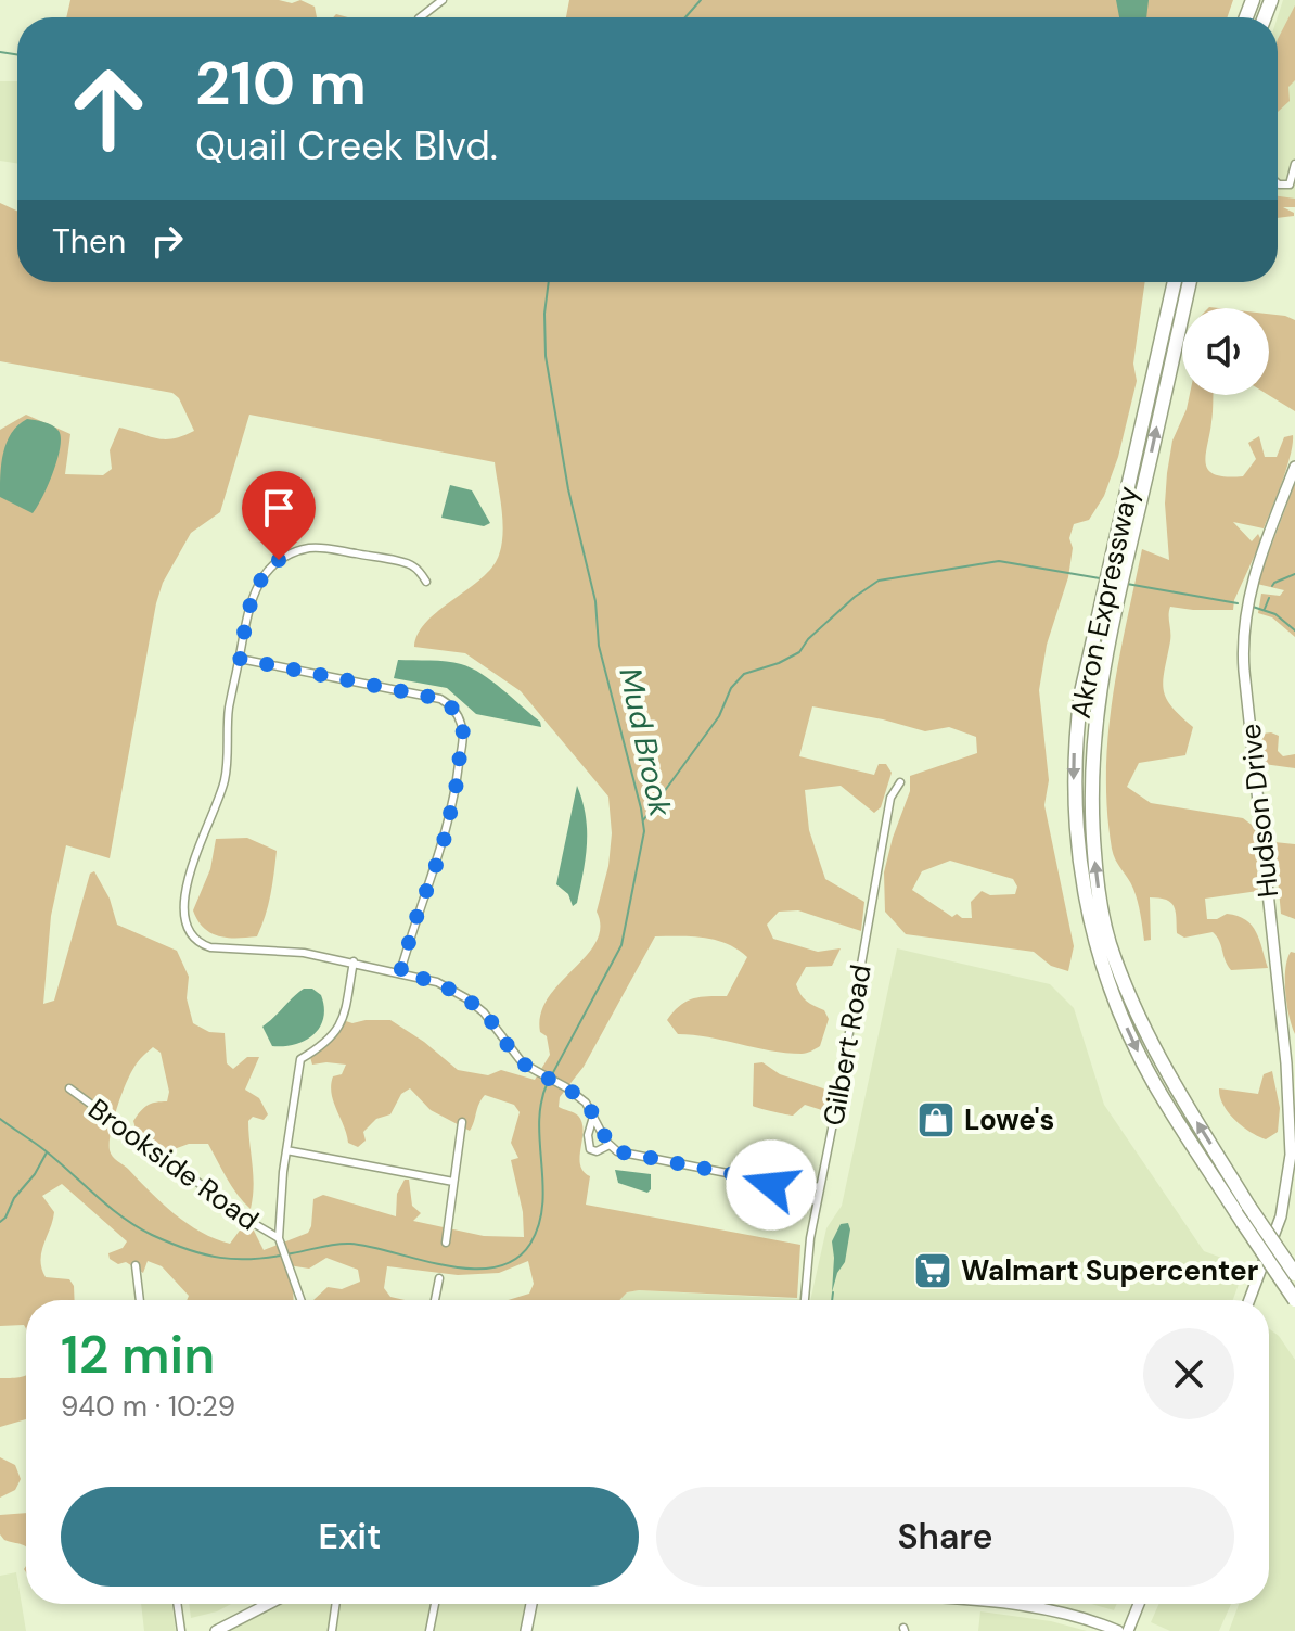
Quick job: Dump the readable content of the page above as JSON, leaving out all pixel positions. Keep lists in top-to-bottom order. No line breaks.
{"streets":{"highway":["Akron Expressway"],"street":["Hudson Drive","Gilbert Road","Brookside Road"]},"water":["Mud Brook"],"places":{"shop":["Lowe's"],"supermarket":["Walmart Supercenter"]},"page":{"turn":["210 m","Quail Creek Blvd."],"then":"Then","heading":["12 min","940 m · 10:29"],"buttons":["Exit","Share"]}}
